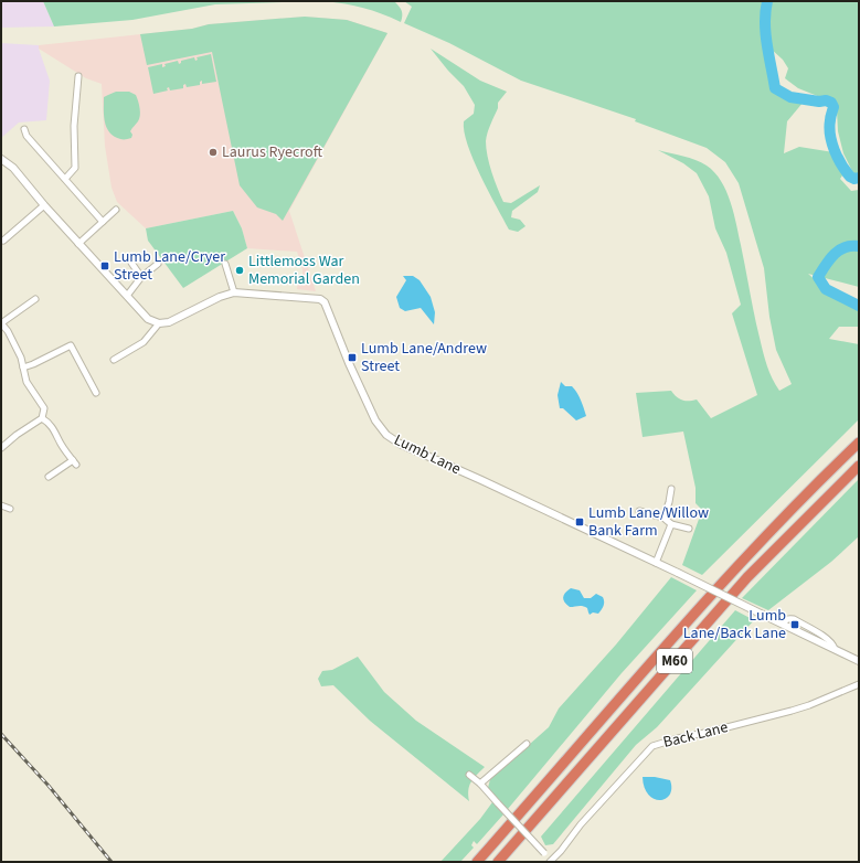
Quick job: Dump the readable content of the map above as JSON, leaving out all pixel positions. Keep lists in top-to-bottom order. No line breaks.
{"streets":{"highway":["M60"],"street":["Lumb Lane","Back Lane"]},"places":{"other":["Laurus Ryecroft","Littlemoss War Memorial Garden"],"transit":["Lumb Lane/Cryer Street","Lumb Lane/Andrew Street","Lumb Lane/Willow Bank Farm","Lumb Lane/Back Lane"]}}
